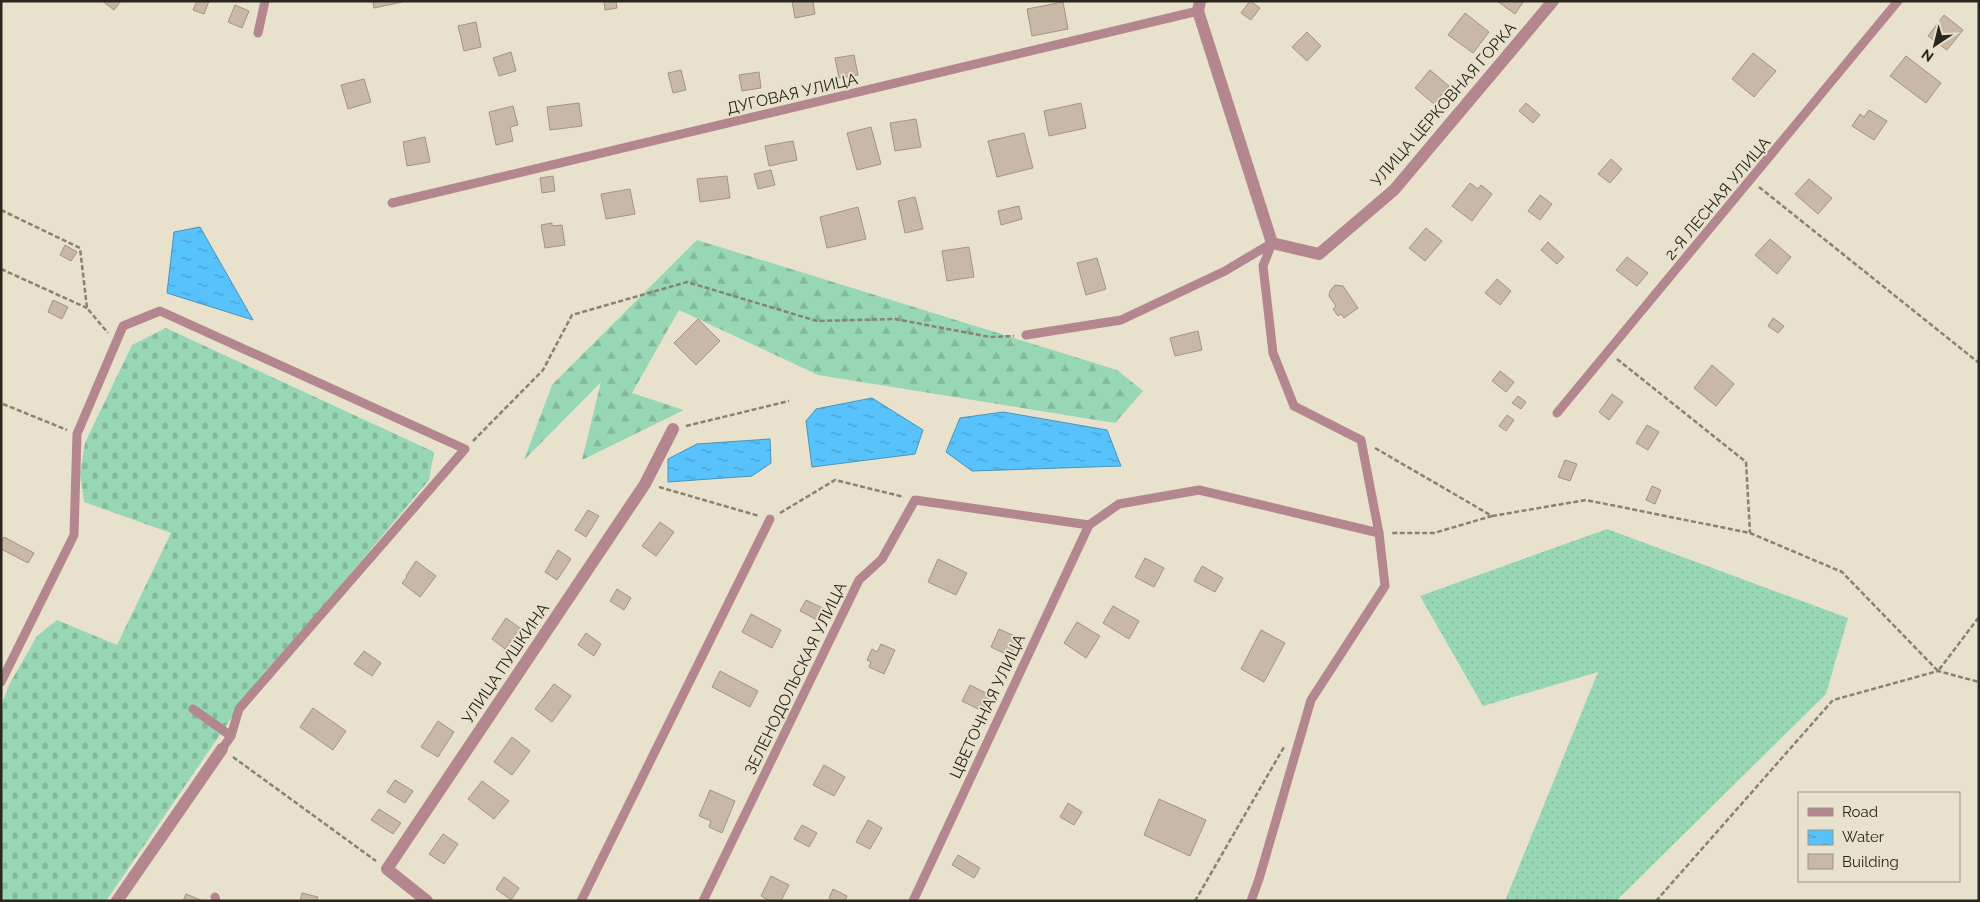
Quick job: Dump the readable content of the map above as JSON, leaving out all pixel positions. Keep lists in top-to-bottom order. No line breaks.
{"streets":{"street":["УЛИЦА ЦЕРКОВНАЯ ГОРКА","УЛИЦА ПУШКИНА"],"lane":["ДУГОВАЯ УЛИЦА","2-Я ЛЕСНАЯ УЛИЦА","ЗЕЛЕНОДОЛЬСКАЯ УЛИЦА","ЦВЕТОЧНАЯ УЛИЦА"]},"legend":["Road","Water","Building"],"north":"bottom left"}
